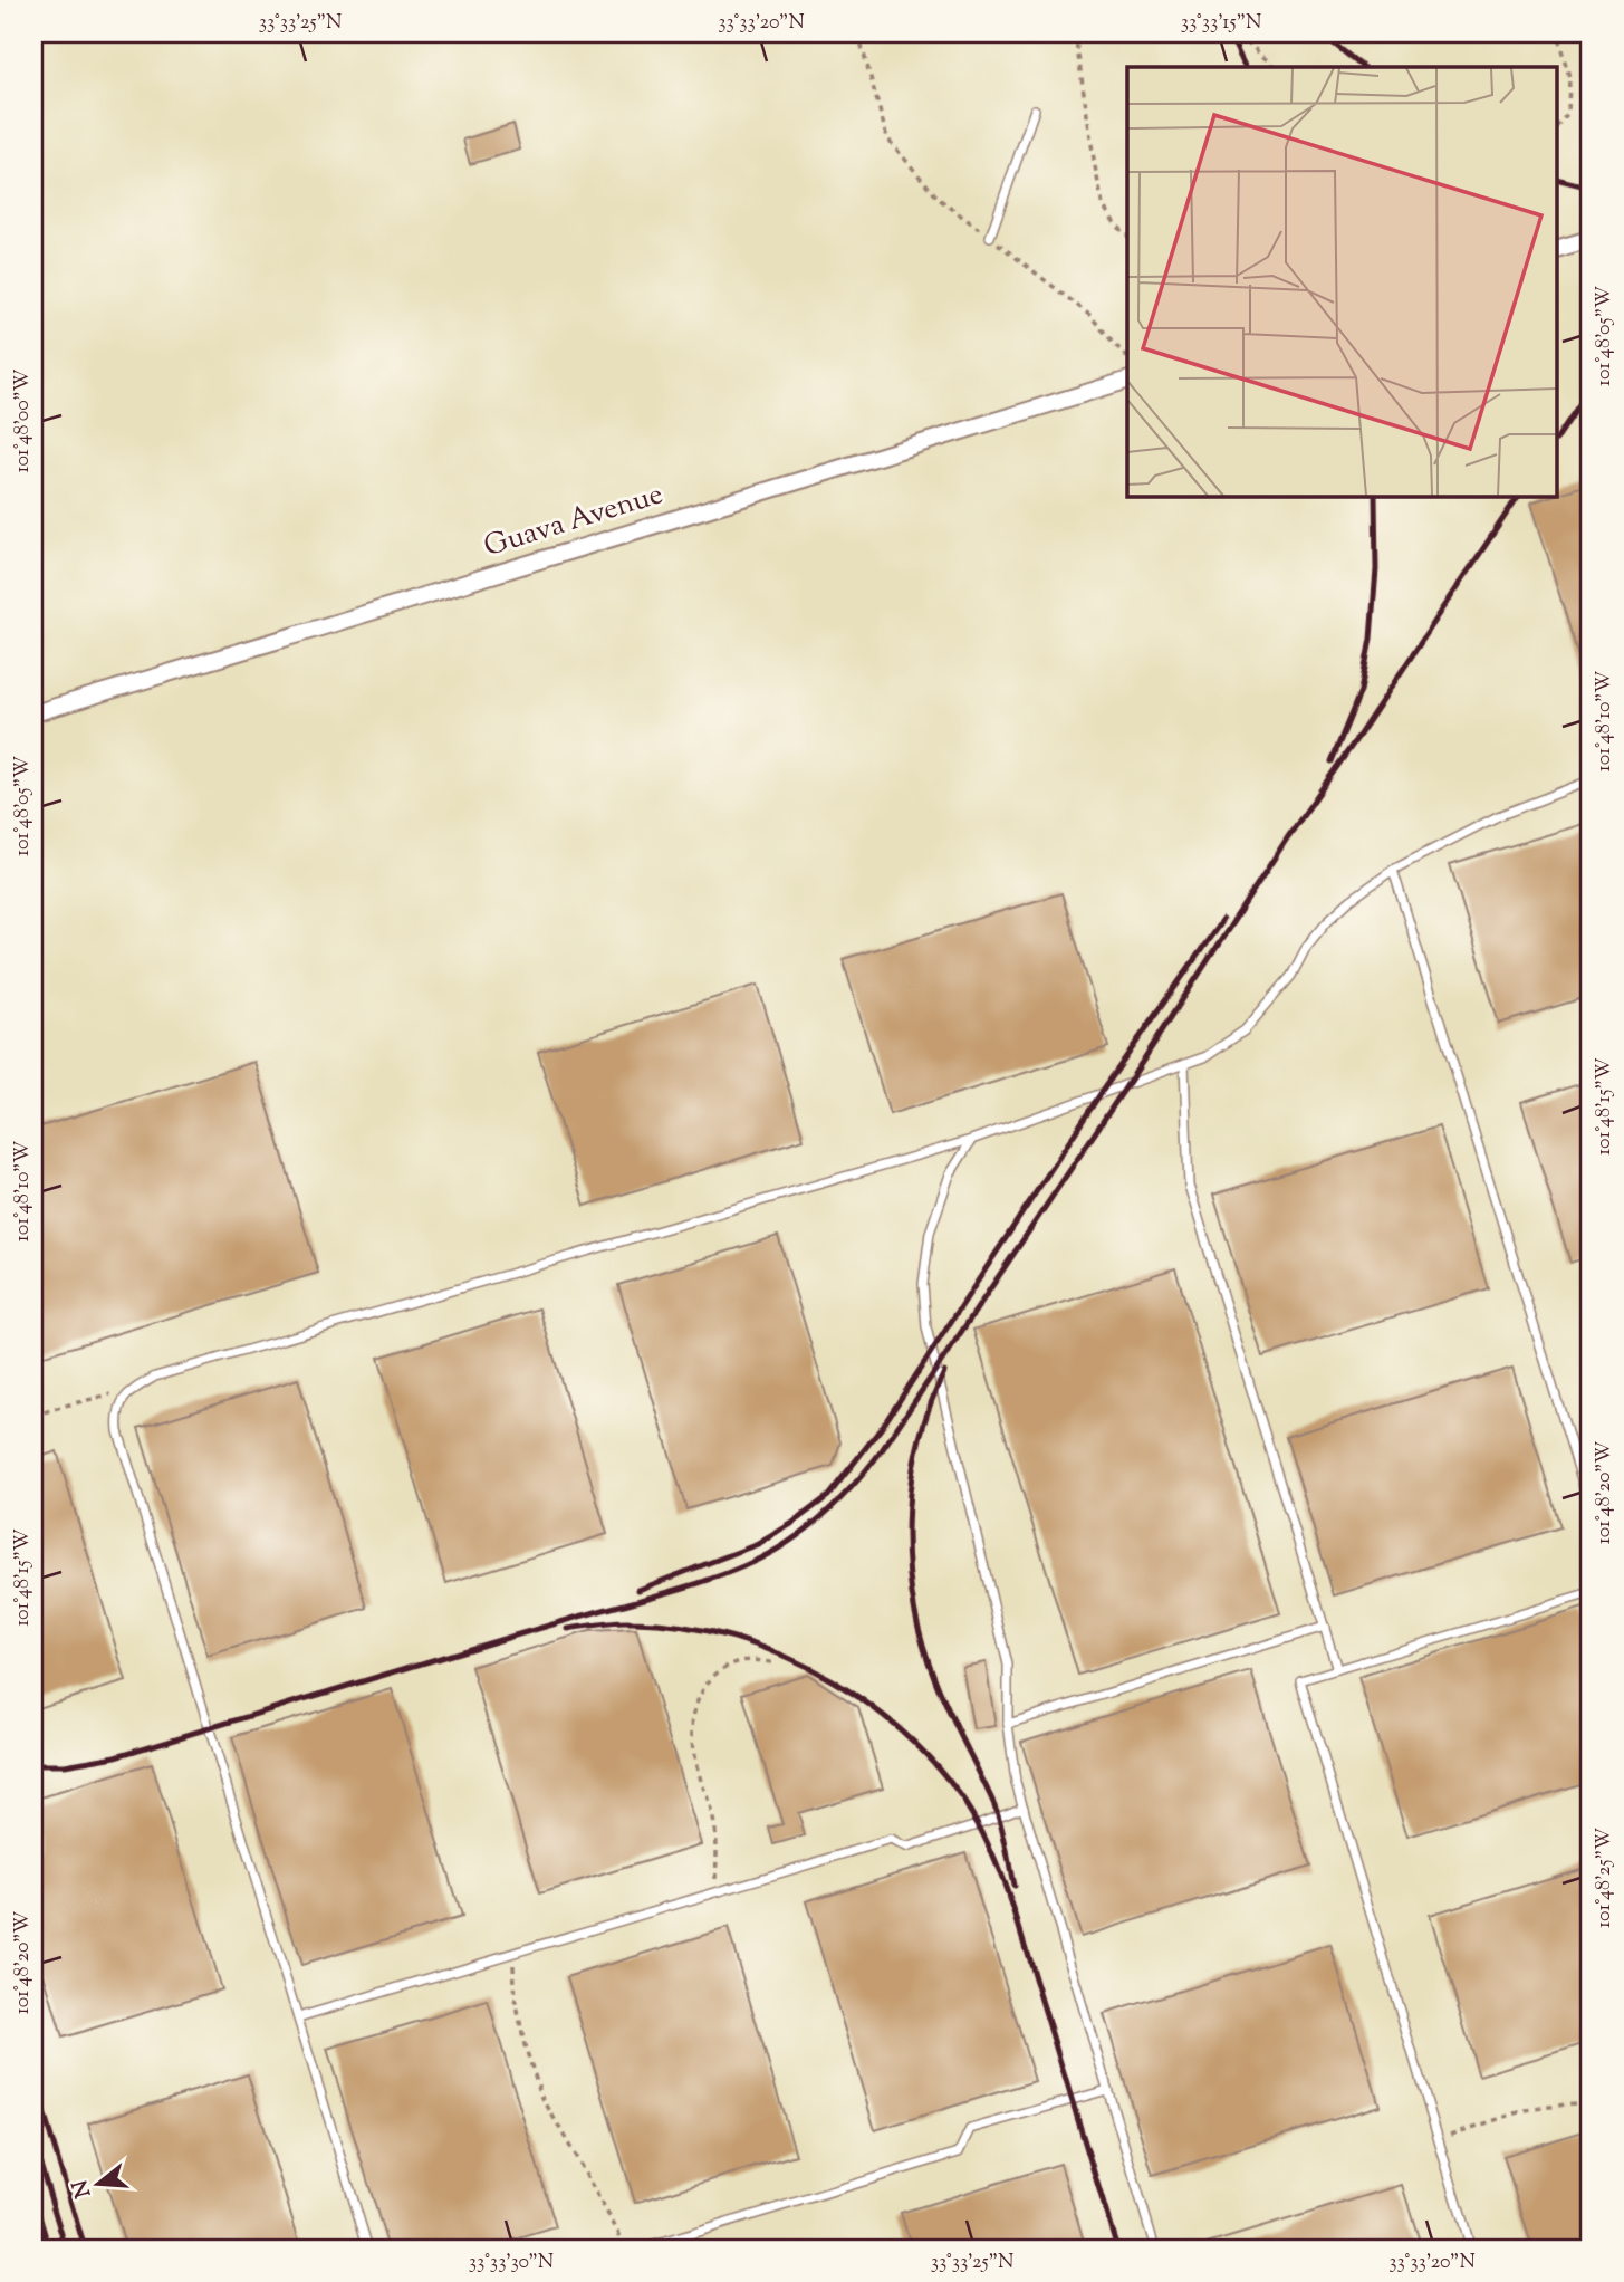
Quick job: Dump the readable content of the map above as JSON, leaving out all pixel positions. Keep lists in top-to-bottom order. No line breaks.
{"streets":{"street":["Guava Avenue"]},"north":"left","coordinates":["33°33'25\"N","33°33'20\"N","33°33'15\"N","101°48'05\"W","101°48'00\"W","101°48'10\"W","101°48'15\"W","101°48'20\"W","101°48'25\"W","33°33'30\"N"]}
